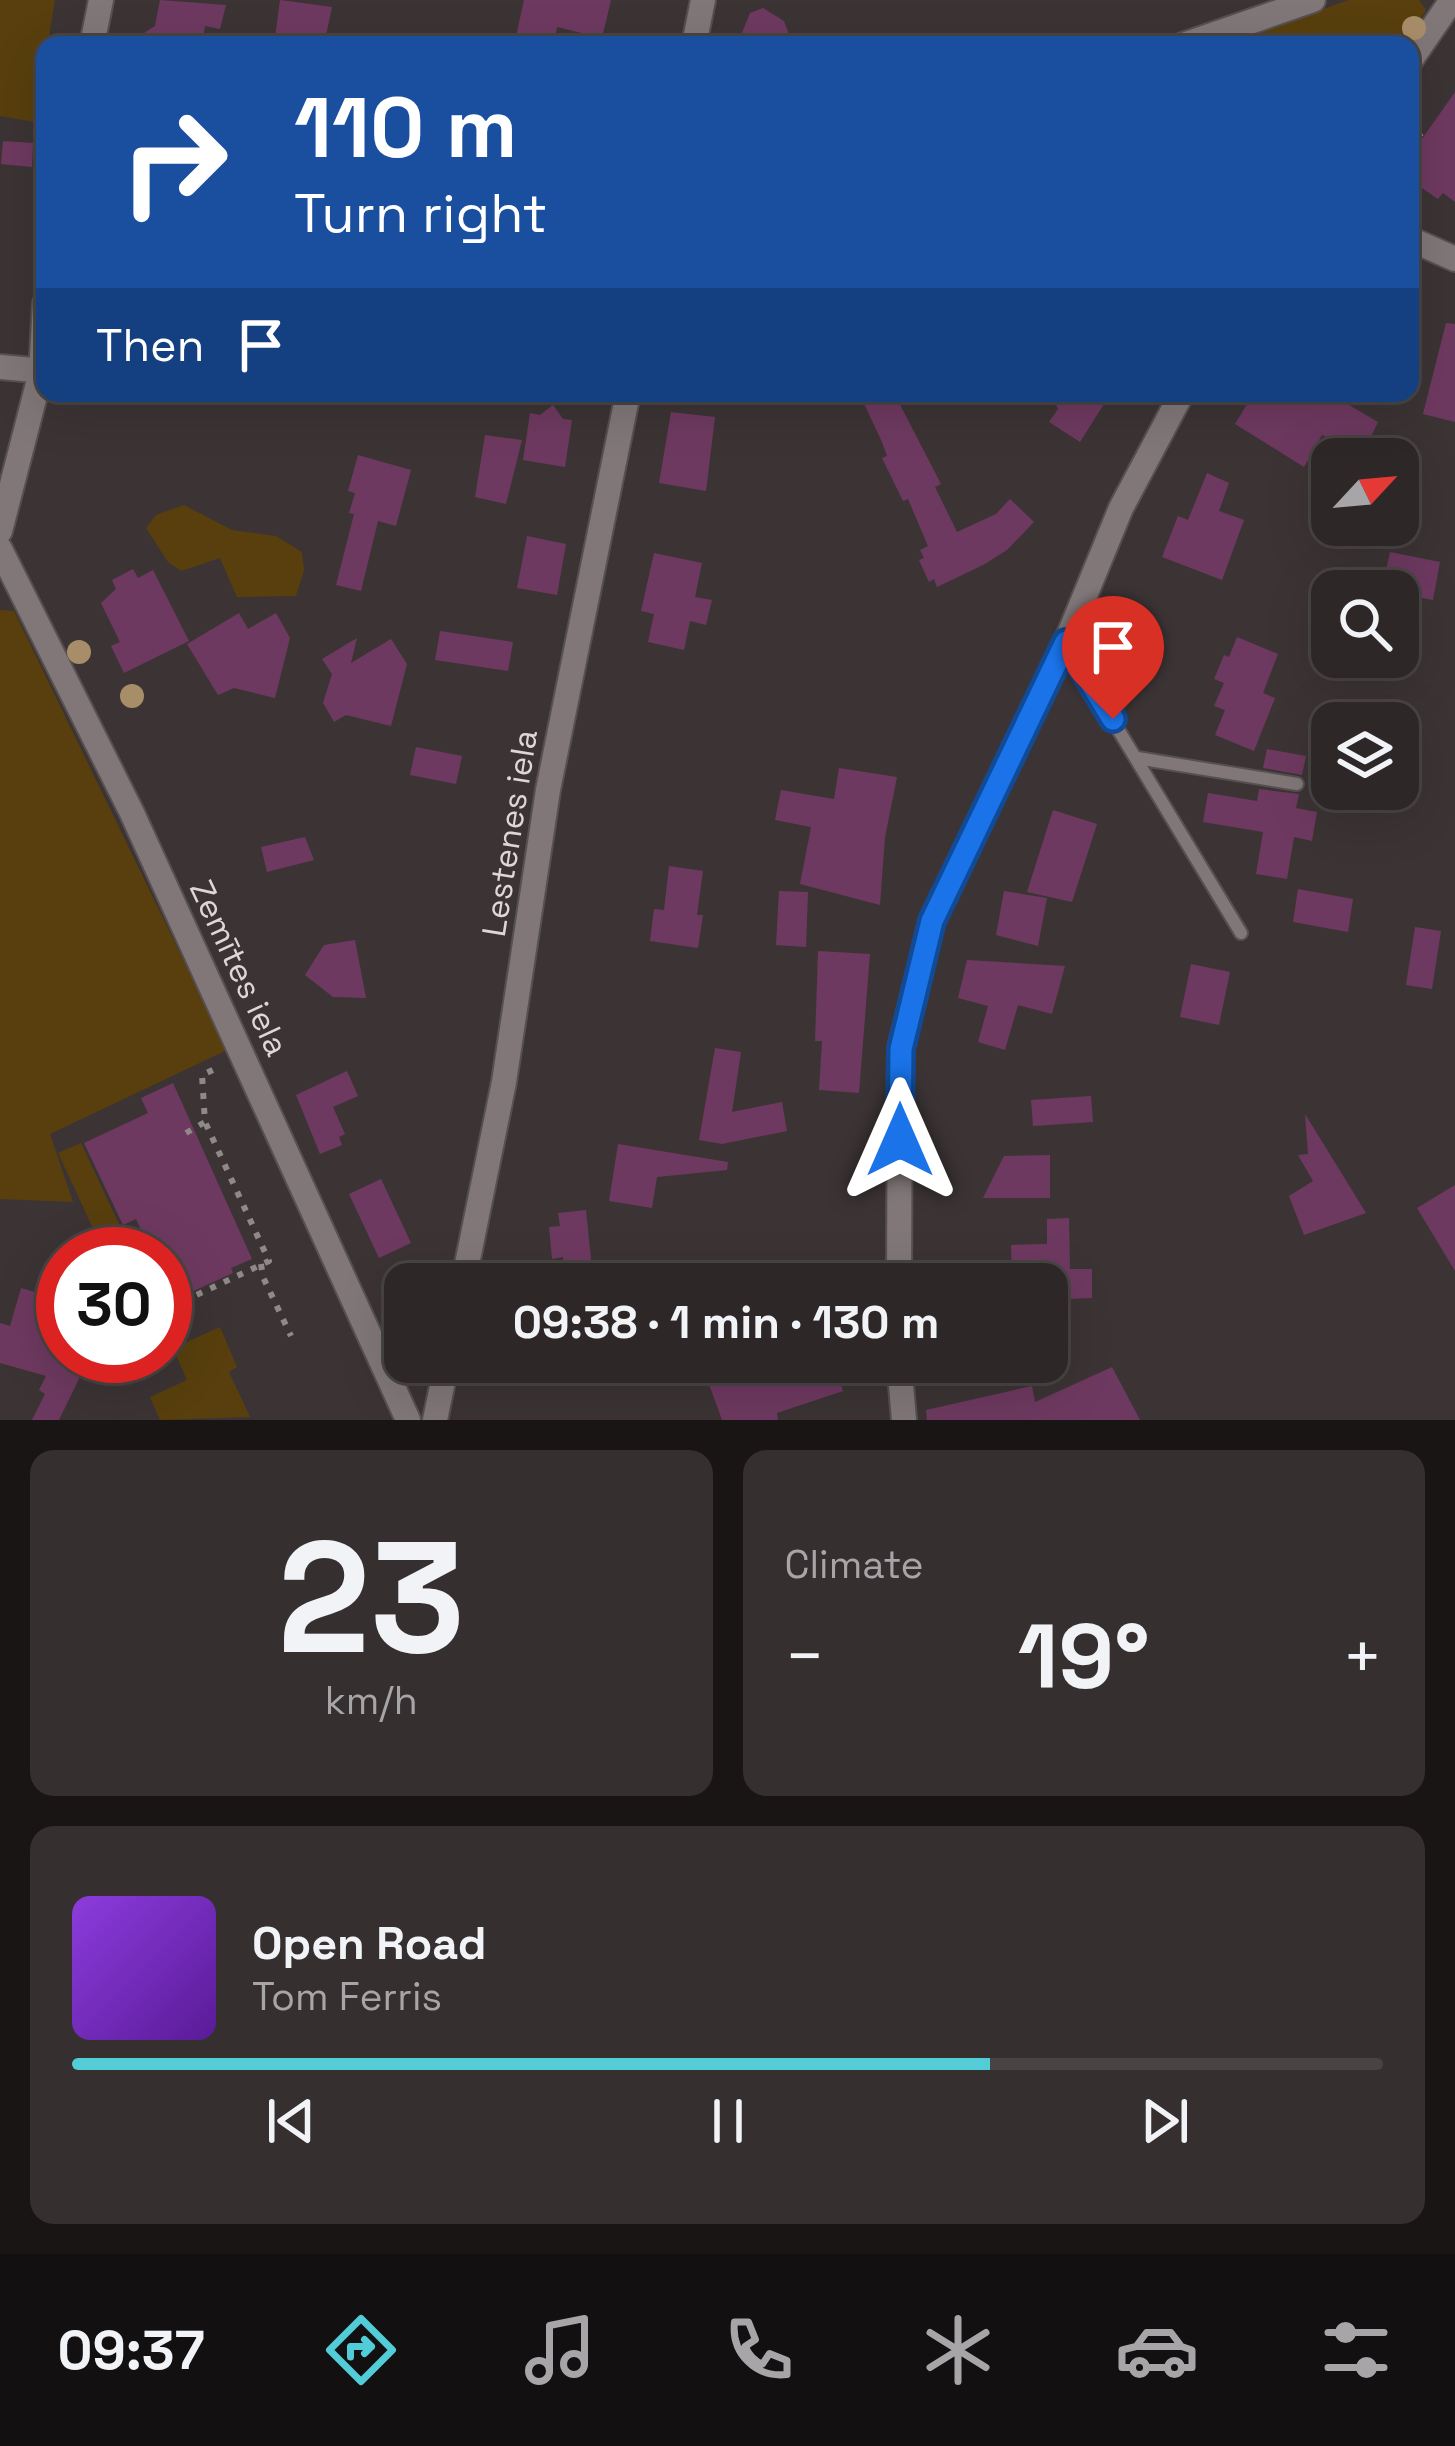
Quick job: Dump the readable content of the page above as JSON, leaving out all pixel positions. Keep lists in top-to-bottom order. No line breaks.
{"streets":{"street":["Lestenes iela","Zemītes iela"]},"north":"top right","page":{"turn":["110 m","Turn right"],"then":"Then","limit":"30","trip":"09:38 · 1 min · 130 m","tile":[["23","km/h"],"Climate"],"heat":["−","19°","+"],"song":["Open Road","Tom Ferris"],"tabs":"09:37"}}
